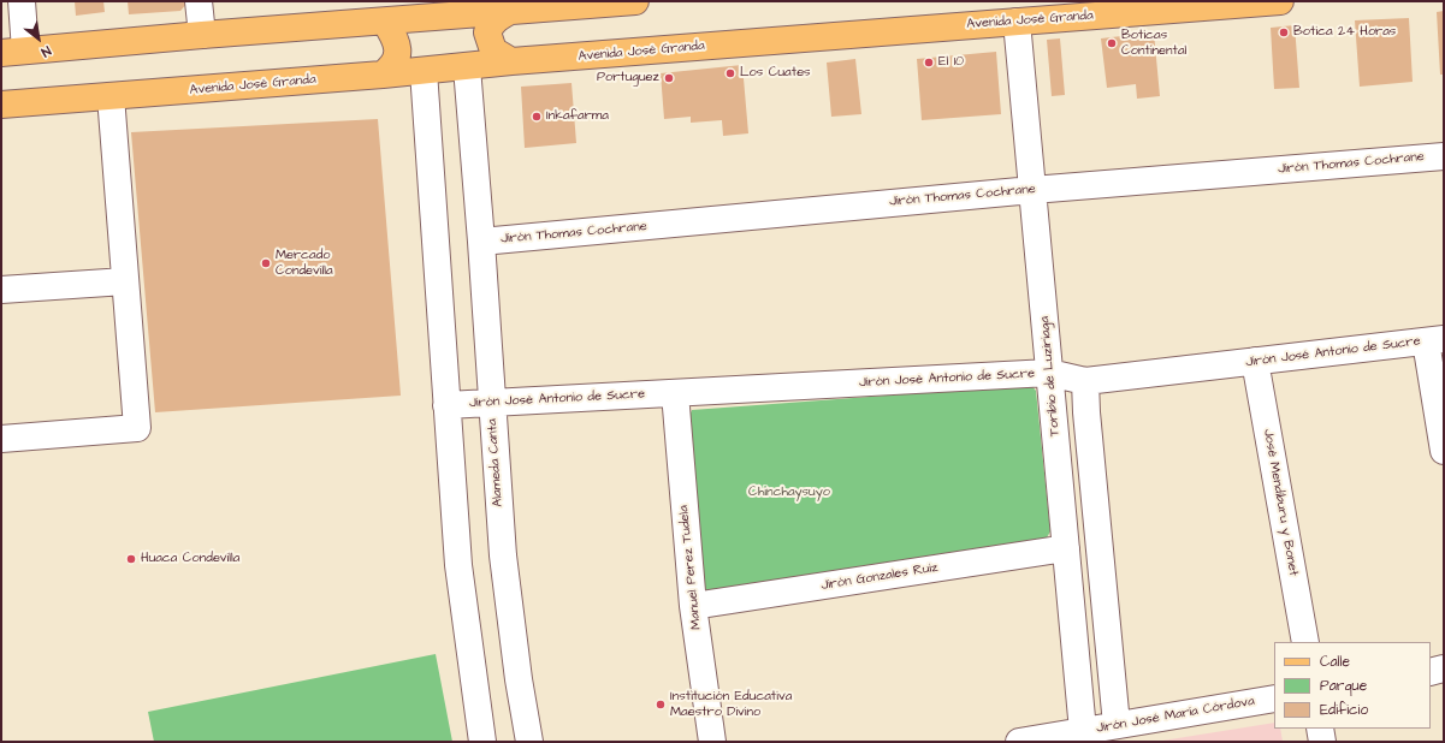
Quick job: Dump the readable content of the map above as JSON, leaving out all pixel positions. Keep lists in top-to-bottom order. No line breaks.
{"streets":{"main road":["Avenida José Granda"],"street":["Jirón Thomas Cochrane","Jirón José Antonio de Sucre","Toribio de Luziriaga","Alameda Canta","José Mendiburu y Bonet","Manuel Perez Tudela","Jirón Gonzales Ruiz","Jirón José María Córdova"]},"crossings":[["Avenida José Granda","Toribio de Luziriaga"],["Avenida José Granda","Alameda Canta"],["Jirón Thomas Cochrane","Toribio de Luziriaga"],["Jirón Thomas Cochrane","Alameda Canta"],["Jirón José Antonio de Sucre","Toribio de Luziriaga"],["Jirón José Antonio de Sucre","Alameda Canta"],["Jirón José Antonio de Sucre","José Mendiburu y Bonet"],["Jirón José Antonio de Sucre","Manuel Perez Tudela"],["Toribio de Luziriaga","Jirón Gonzales Ruiz"],["Toribio de Luziriaga","Jirón José María Córdova"],["Manuel Perez Tudela","Jirón Gonzales Ruiz"]],"parks":["Chinchaysuyo"],"places":["Botica 24 Horas","Boticas Continental","El 10","Los Cuates","Portuguez","Inkafarma","Mercado Condevilla","Huaca Condevilla","Institución Educativa Maestro Divino"],"legend":["Calle","Parque","Edificio"],"north":"bottom right"}
